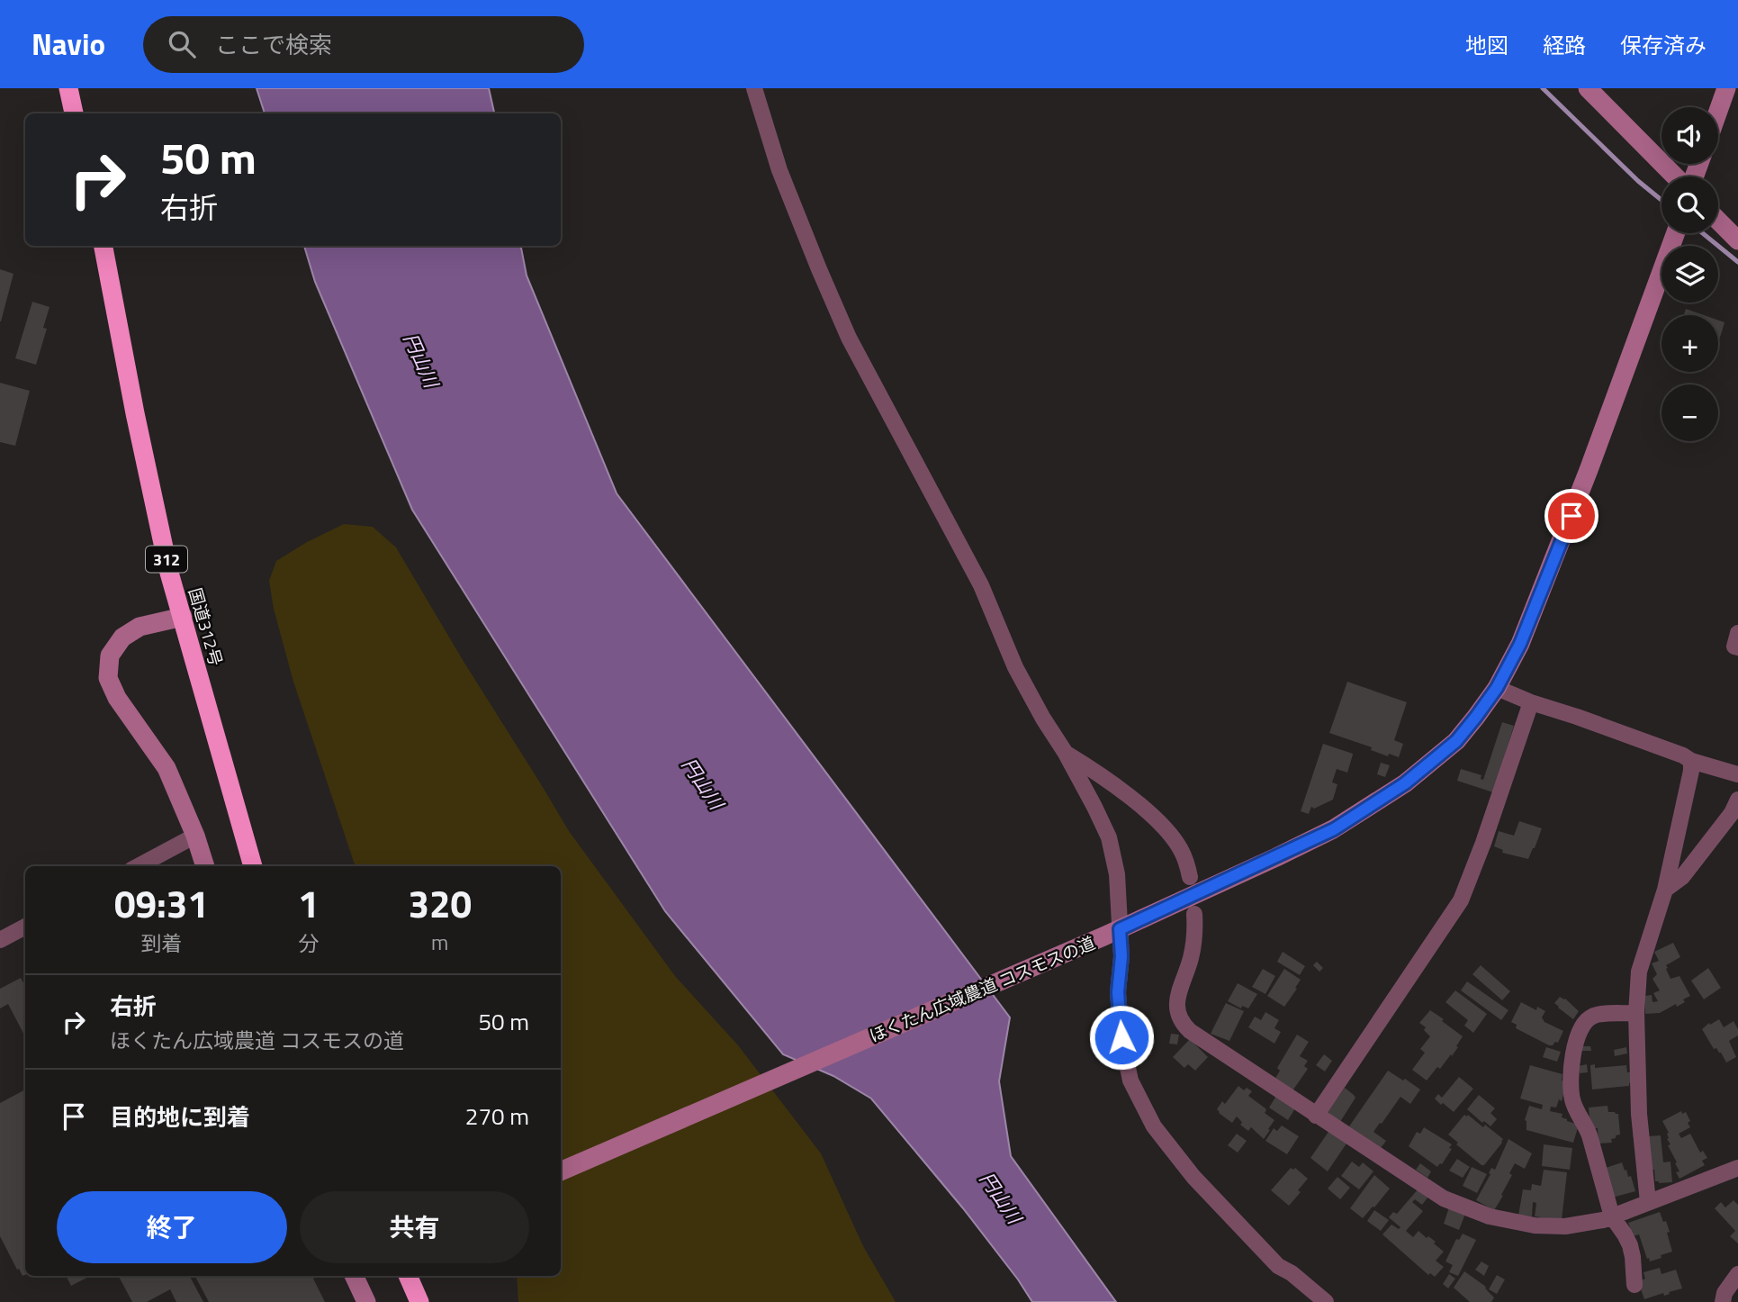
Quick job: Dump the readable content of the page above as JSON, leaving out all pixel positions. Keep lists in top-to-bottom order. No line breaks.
{"streets":{"highway":["312","国道312号"],"street":["ほくたん広域農道 コスモスの道"]},"water":["円山川"],"page":{"header":"Navio","search":"ここで検索","nav":["地図","経路","保存済み"],"map_buttons":["+","−"],"turn":["50 m","右折"],"eta":["09:31","到着","1","分","320","m"],"list":[{"name":"右折","note":"ほくたん広域農道 コスモスの道","value":"50 m"},{"name":"目的地に到着","value":"270 m"}],"buttons":["終了","共有"]}}
